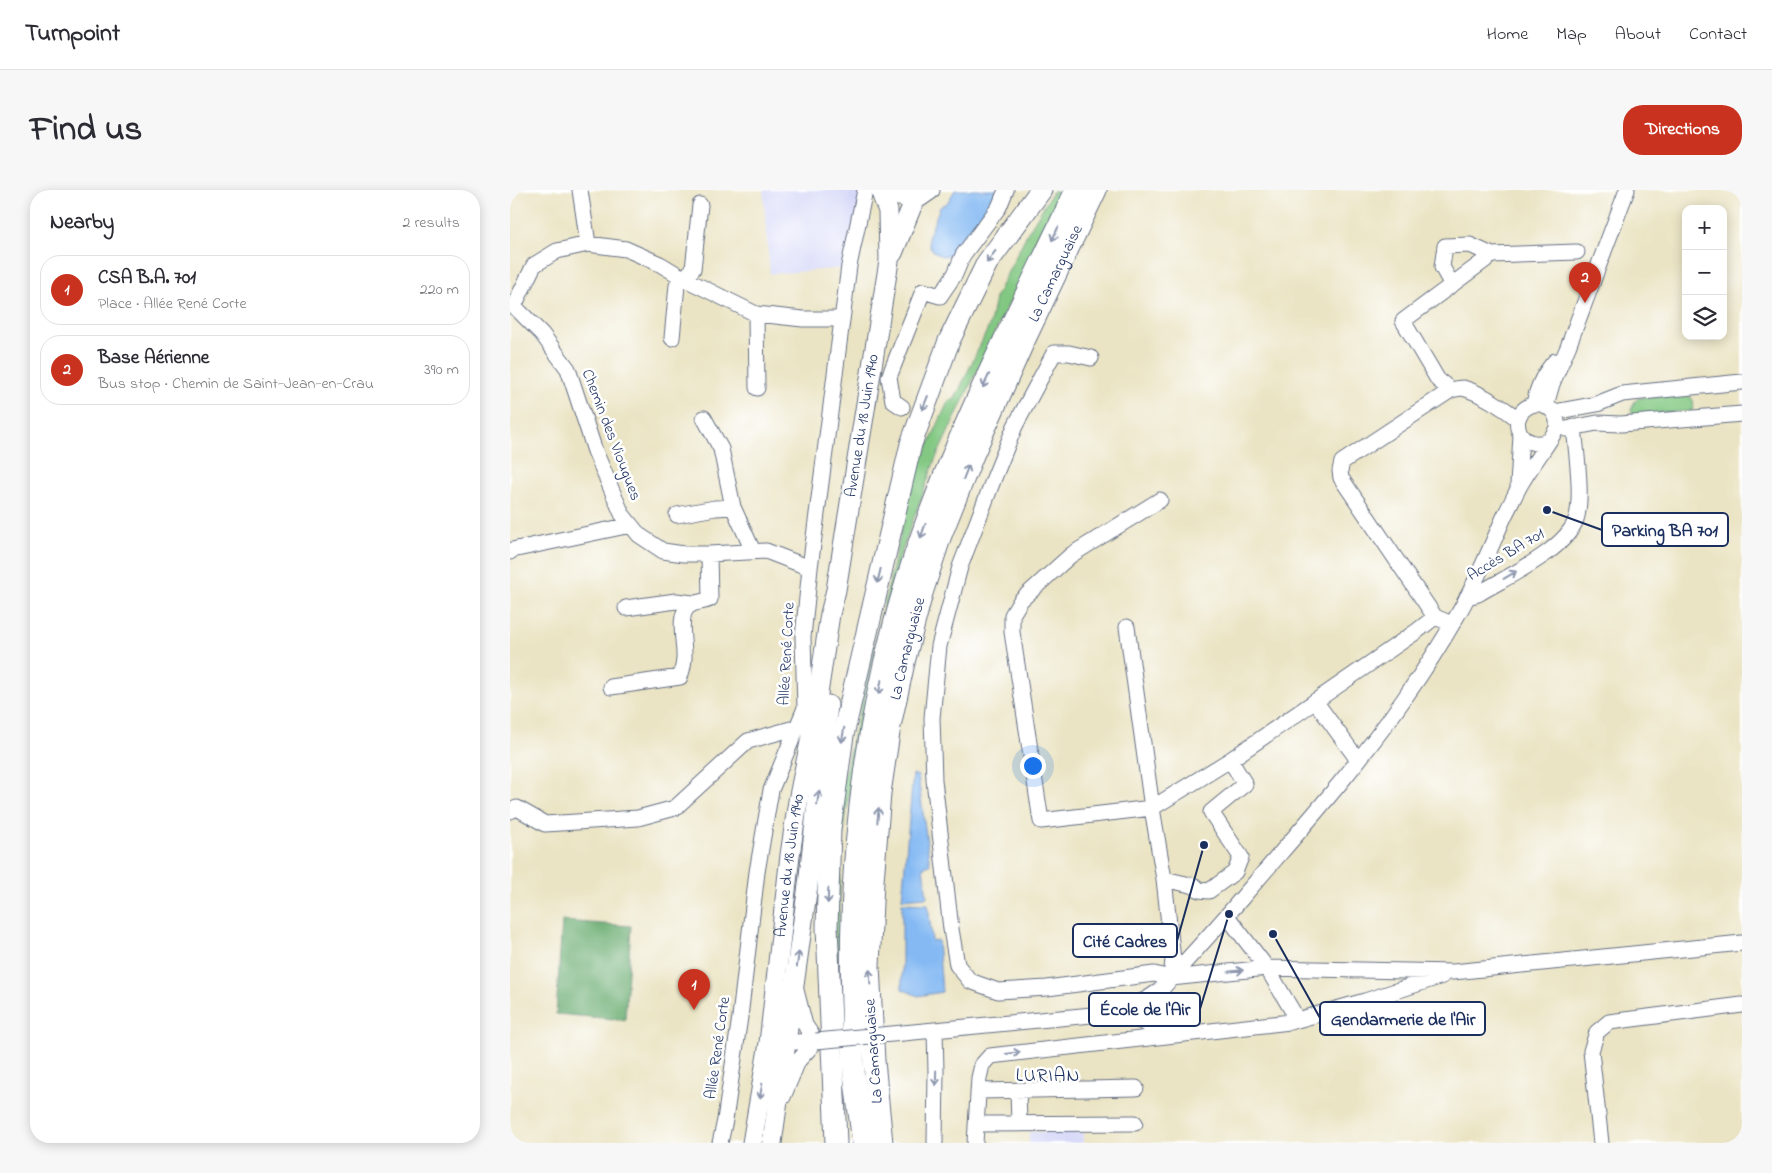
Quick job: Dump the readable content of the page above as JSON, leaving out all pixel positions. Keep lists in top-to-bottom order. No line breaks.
{"streets":{"highway":["La Camarguaise"],"main road":["Avenue du 18 Juin 1940"],"street":["Chemin des Viougues","Accès BA 701","Allée René Corte"]},"crossings":[["Chemin des Viougues","Allée René Corte"]],"districts":["LURIAN"],"places":["Parking BA 701","Cité Cadres","École de l'Air","Gendarmerie de l'Air"],"page":{"header":"Turnpoint","nav":["Home","Map","About","Contact"],"title":"Find us","buttons":"Directions","heading":["Nearby","2 results"],"map_buttons":["+","−"],"list":[{"mark":"1","name":"CSA B.A. 701","note":"Place · Allée René Corte","value":"220 m"},{"mark":"2","name":"Base Aérienne","note":"Bus stop · Chemin de Saint-Jean-en-Crau","value":"390 m"}],"pins":["2","1"]}}
